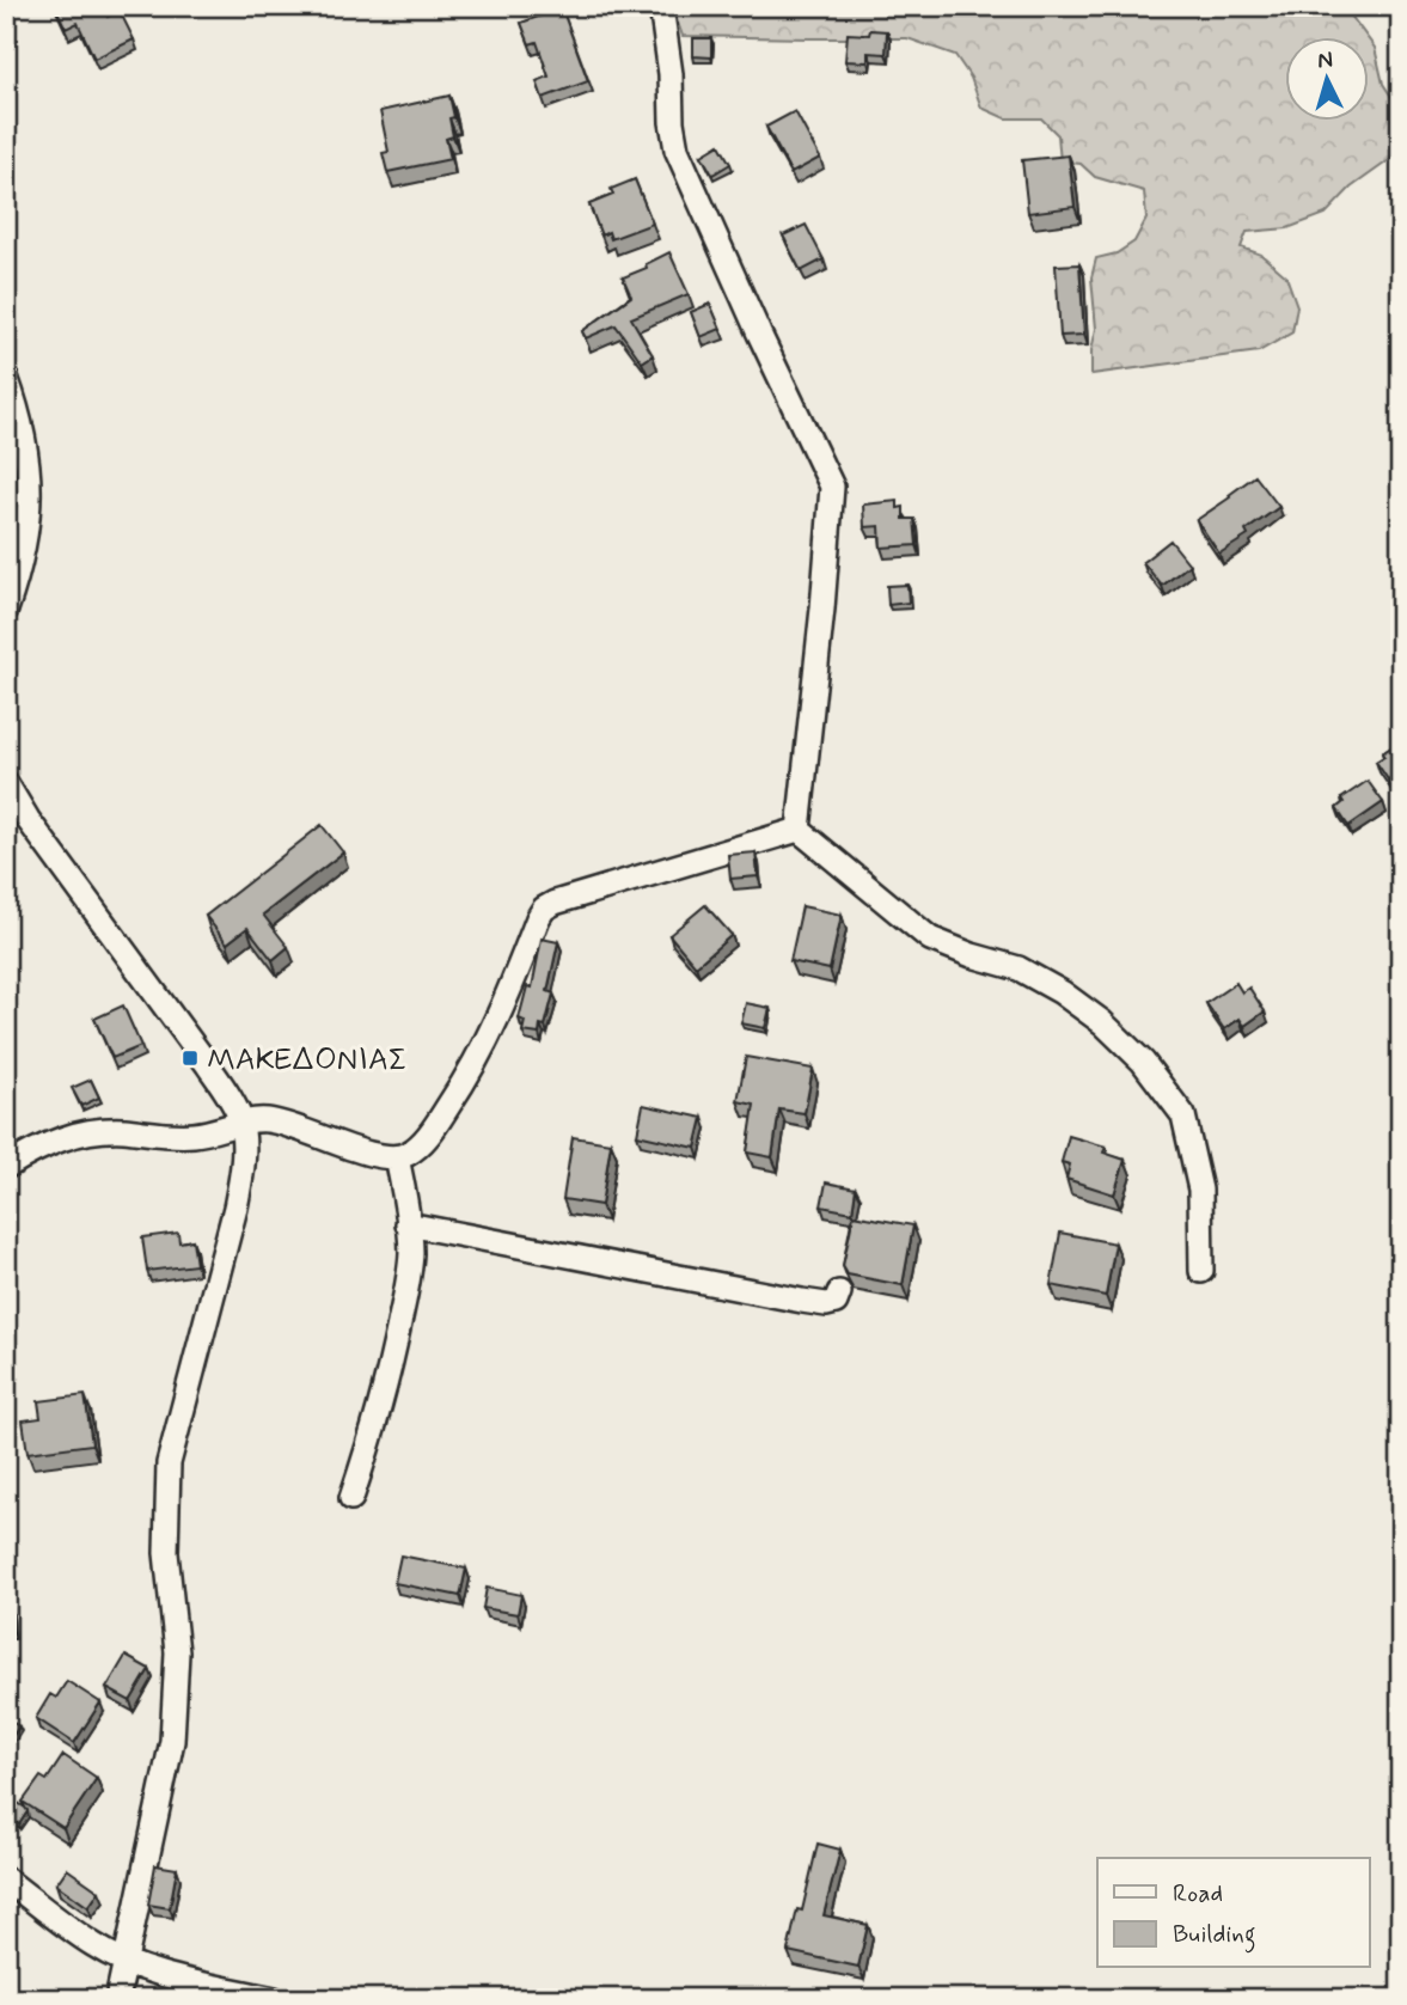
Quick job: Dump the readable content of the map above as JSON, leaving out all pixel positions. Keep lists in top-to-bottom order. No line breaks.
{"places":{"transit":["ΜΑΚΕΔΟΝΙΑΣ"]},"legend":["Road","Building"],"north":"top"}
